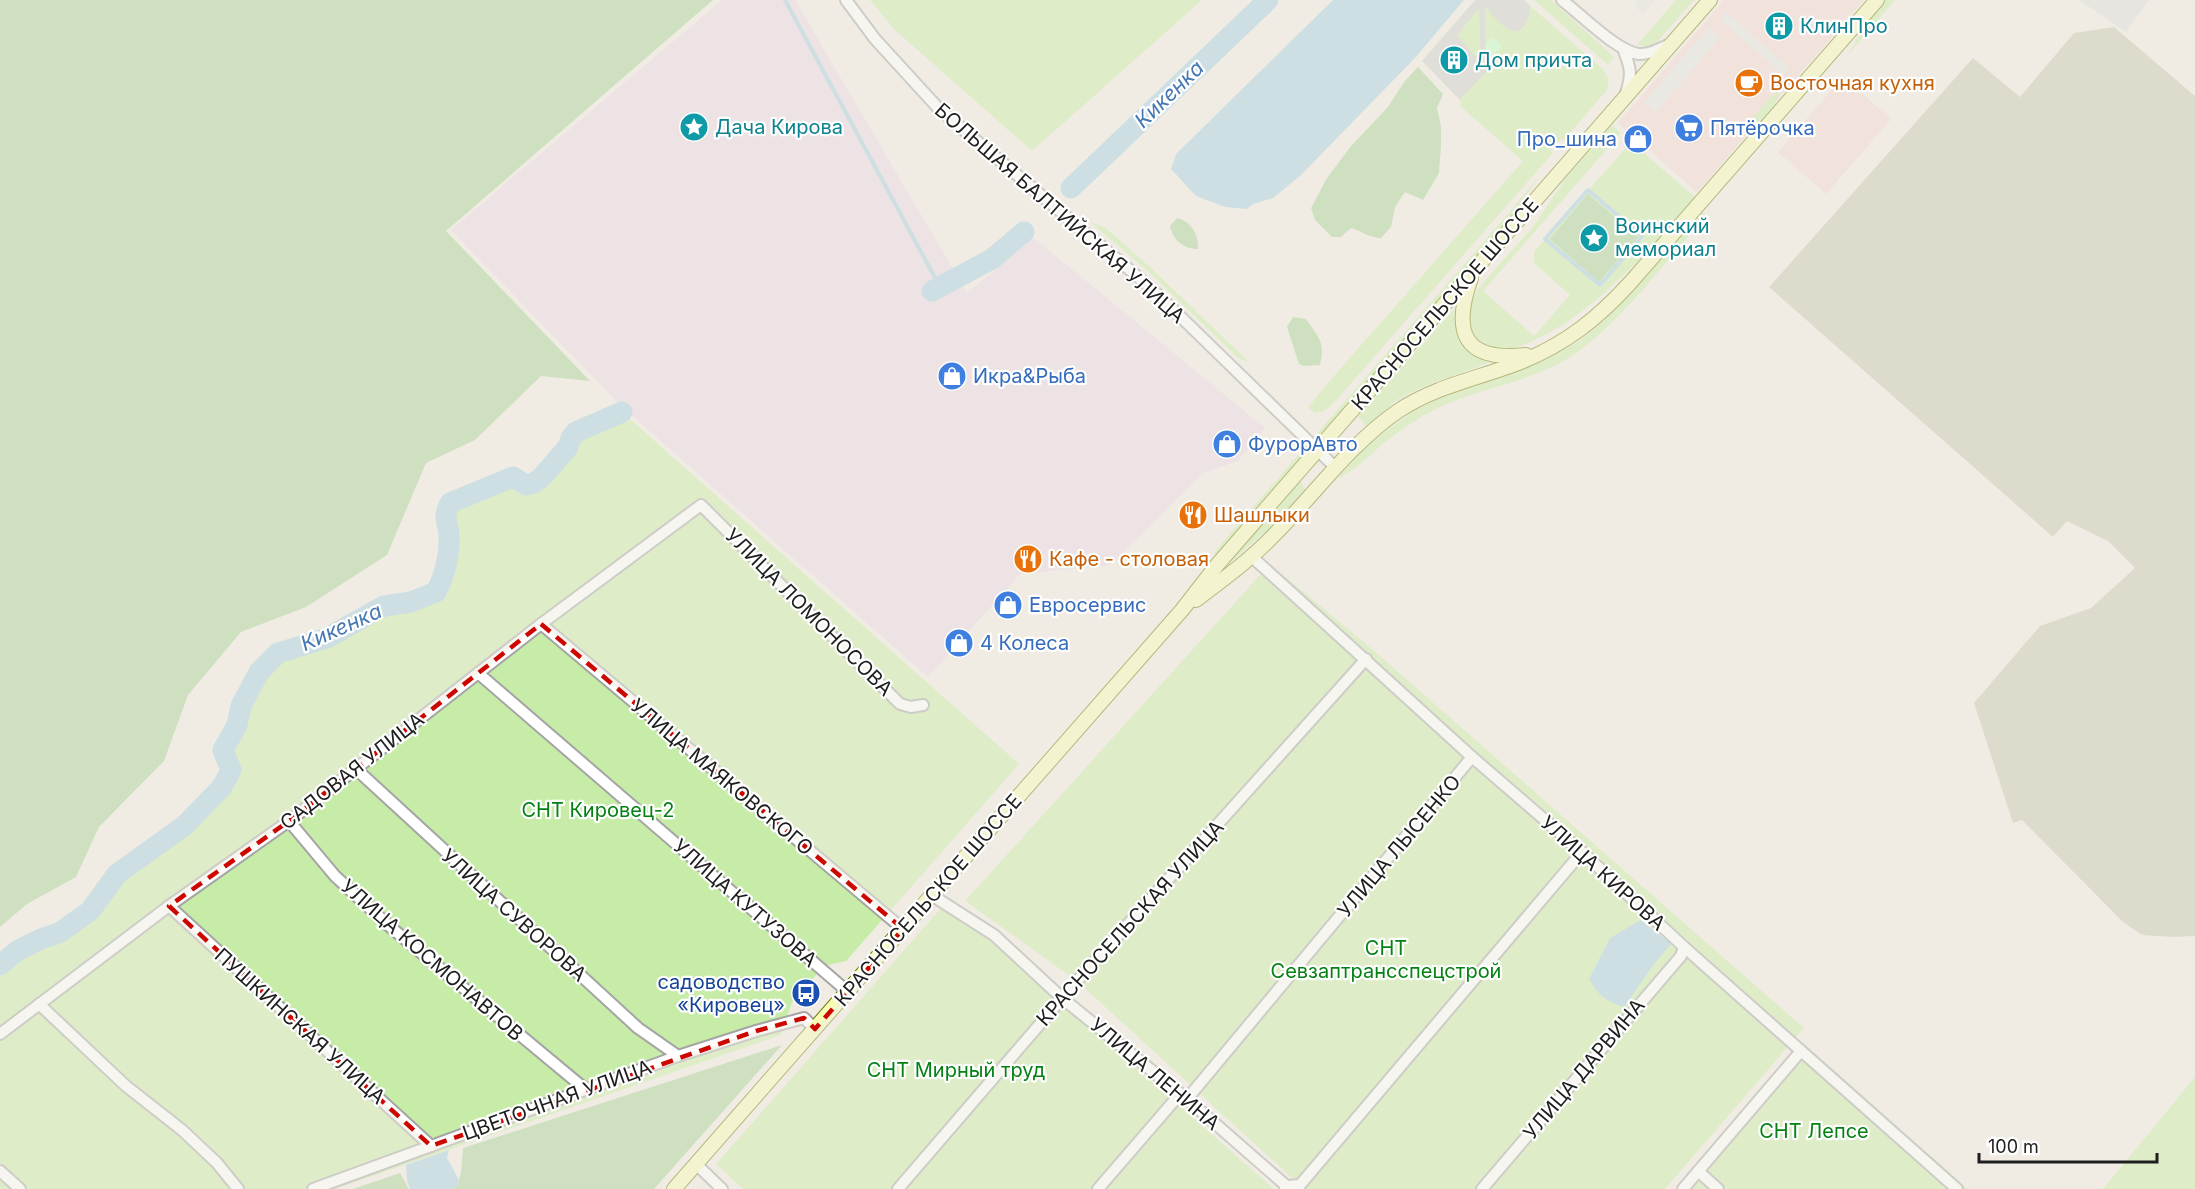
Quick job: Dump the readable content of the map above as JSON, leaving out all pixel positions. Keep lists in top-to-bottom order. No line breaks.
{"streets":{"main road":["КРАСНОСЕЛЬСКОЕ ШОССЕ"],"street":["БОЛЬШАЯ БАЛТИЙСКАЯ УЛИЦА","УЛИЦА ЛОМОНОСОВА","САДОВАЯ УЛИЦА","УЛИЦА МАЯКОВСКОГО","УЛИЦА ЛЫСЕНКО","УЛИЦА КИРОВА","УЛИЦА КУТУЗОВА","УЛИЦА СУВОРОВА","КРАСНОСЕЛЬСКАЯ УЛИЦА","УЛИЦА КОСМОНАВТОВ","ПУШКИНСКАЯ УЛИЦА","УЛИЦА ДАРВИНА","УЛИЦА ЛЕНИНА","ЦВЕТОЧНАЯ УЛИЦА"]},"crossings":[["БОЛЬШАЯ БАЛТИЙСКАЯ УЛИЦА","КРАСНОСЕЛЬСКОЕ ШОССЕ"],["КРАСНОСЕЛЬСКОЕ ШОССЕ","УЛИЦА МАЯКОВСКОГО"],["КРАСНОСЕЛЬСКОЕ ШОССЕ","УЛИЦА КИРОВА"],["КРАСНОСЕЛЬСКОЕ ШОССЕ","УЛИЦА КУТУЗОВА"],["КРАСНОСЕЛЬСКОЕ ШОССЕ","УЛИЦА ЛЕНИНА"],["КРАСНОСЕЛЬСКОЕ ШОССЕ","ЦВЕТОЧНАЯ УЛИЦА"],["УЛИЦА ЛОМОНОСОВА","САДОВАЯ УЛИЦА"],["САДОВАЯ УЛИЦА","УЛИЦА МАЯКОВСКОГО"],["САДОВАЯ УЛИЦА","УЛИЦА КУТУЗОВА"],["САДОВАЯ УЛИЦА","УЛИЦА СУВОРОВА"],["САДОВАЯ УЛИЦА","УЛИЦА КОСМОНАВТОВ"],["САДОВАЯ УЛИЦА","ПУШКИНСКАЯ УЛИЦА"],["УЛИЦА ЛЫСЕНКО","УЛИЦА КИРОВА"],["УЛИЦА ЛЫСЕНКО","УЛИЦА ЛЕНИНА"],["УЛИЦА КИРОВА","КРАСНОСЕЛЬСКАЯ УЛИЦА"],["УЛИЦА КИРОВА","УЛИЦА ДАРВИНА"],["УЛИЦА СУВОРОВА","ЦВЕТОЧНАЯ УЛИЦА"],["КРАСНОСЕЛЬСКАЯ УЛИЦА","УЛИЦА ЛЕНИНА"],["УЛИЦА КОСМОНАВТОВ","ЦВЕТОЧНАЯ УЛИЦА"],["ПУШКИНСКАЯ УЛИЦА","ЦВЕТОЧНАЯ УЛИЦА"]],"water":["Кикенка"],"parks":["СНТ Кировец-2","СНТ Севзаптрансспецстрой","СНТ Мирный труд","СНТ Лепсе"],"places":{"building":["КлинПро","Дом причта"],"cafe":["Восточная кухня"],"place":["Дача Кирова","Воинский мемориал"],"supermarket":["Пятёрочка"],"shop":["Про_шина","Икра&Рыба","ФурорАвто","Евросервис","4 Колеса"],"restaurant":["Шашлыки","Кафе - столовая"],"bus stop":["садоводство «Кировец»"]},"scale_bar":"100 m"}
